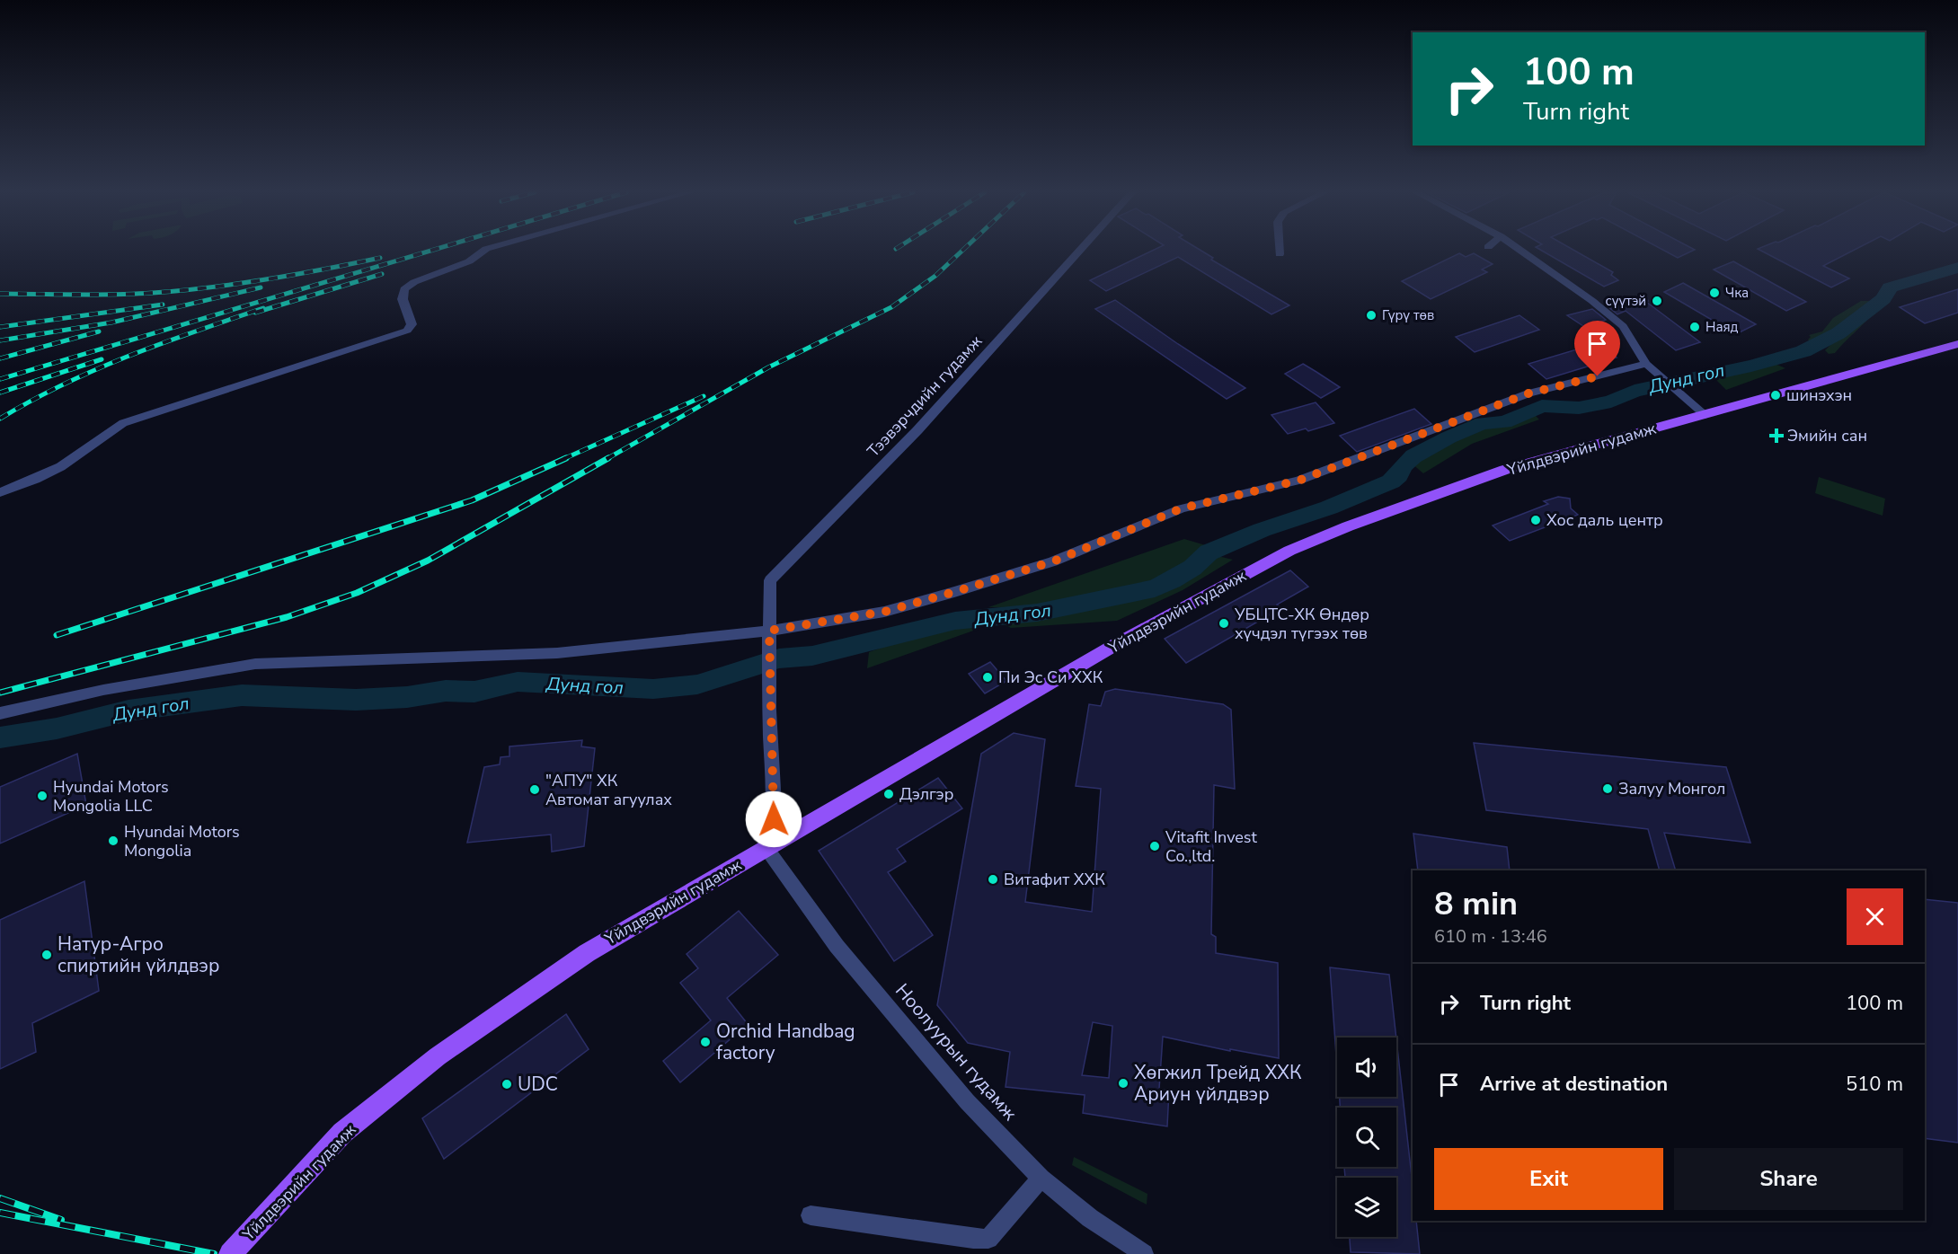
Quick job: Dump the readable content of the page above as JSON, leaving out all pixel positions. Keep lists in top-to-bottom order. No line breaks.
{"streets":{"main road":["Yйлдвэрийн гудамж"],"street":["Тээвэрчдийн гудамж","Ноолуурын гудамж"]},"crossings":[["Тээвэрчдийн гудамж","Yйлдвэрийн гудамж"],["Тээвэрчдийн гудамж","Ноолуурын гудамж"],["Yйлдвэрийн гудамж","Ноолуурын гудамж"]],"water":["Дунд гол"],"places":{"other":["Чка","сүүтэй","Гүрү төв","Наяд","шинэхэн","Хос даль центр","УБЦТС-ХК Өндөр хүчдэл түгээх төв","Пи Эс Си ХХК","Залуу Монгол","\"АПУ\" ХК Автомат агуулах","Дэлгэр","Hyundai Motors Mongolia LLC","Hyundai Motors Mongolia","Vitafit Invest Co.,ltd.","Витафит ХХК","Натур-Агро спиртийн үйлдвэр","Orchid Handbag factory","Хөгжил Трейд ХХК Ариун үйлдвэр","UDC"],"health":["Эмийн сан"]},"page":{"turn":["100 m","Turn right"],"heading":["8 min","610 m · 13:46"],"list":[{"name":"Turn right","value":"100 m"},{"name":"Arrive at destination","value":"510 m"}],"buttons":["Exit","Share"]}}
